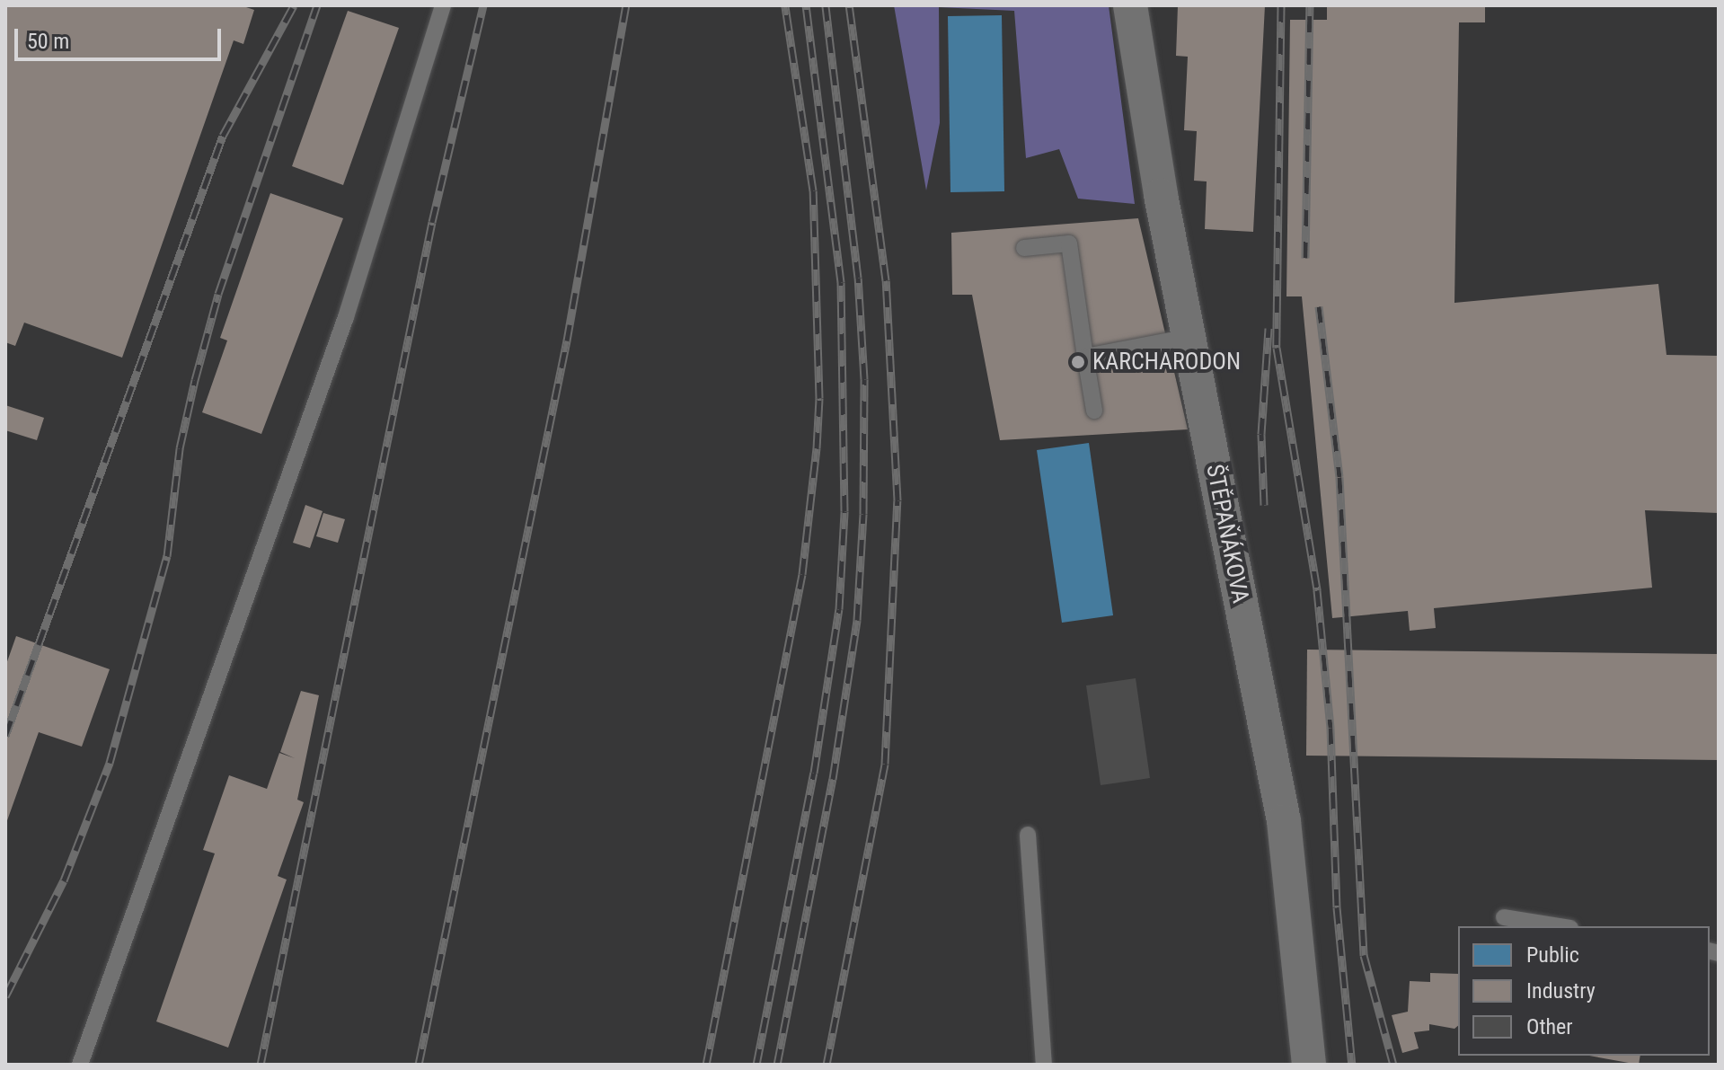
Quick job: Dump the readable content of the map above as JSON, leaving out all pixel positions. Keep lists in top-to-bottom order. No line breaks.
{"streets":{"street":["ŠTĚPAŇÁKOVA"]},"places":["KARCHARODON"],"legend":["Public","Industry","Other"],"scale_bar":"50 m"}
